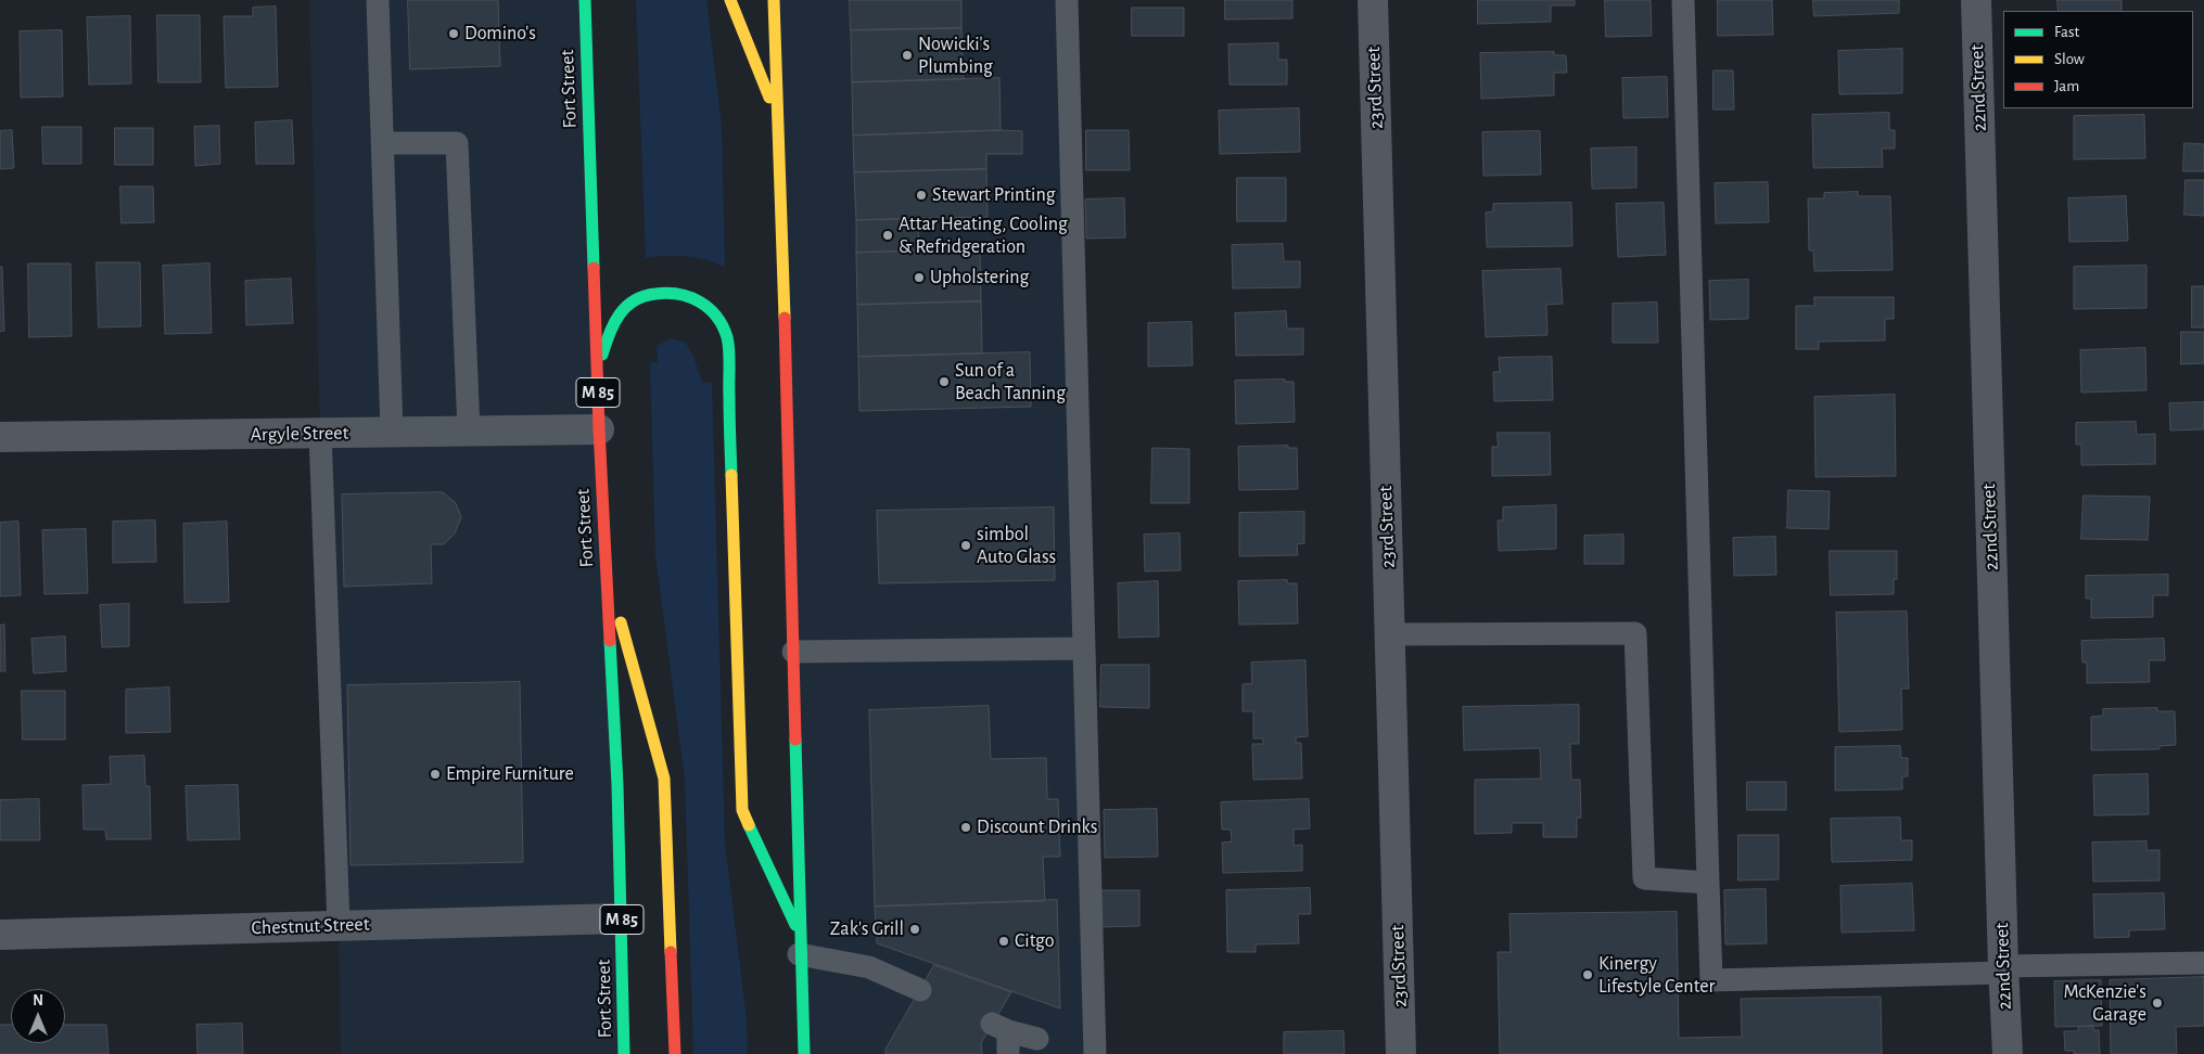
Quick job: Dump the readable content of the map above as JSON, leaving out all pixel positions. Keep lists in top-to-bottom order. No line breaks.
{"streets":{"main road":["Fort Street","M 85"],"street":["23rd Street","22nd Street","Argyle Street","Chestnut Street"]},"crossings":[["Fort Street","Argyle Street"],["Fort Street","Chestnut Street"]],"places":["Domino's","Nowicki's Plumbing","Stewart Printing","Attar Heating, Cooling & Refridgeration","Upholstering","Sun of a Beach Tanning","simbol Auto Glass","Empire Furniture","Discount Drinks","Zak's Grill","Citgo","Kinergy Lifestyle Center","McKenzie's Garage"],"legend":["Fast","Slow","Jam"],"north":"top"}
